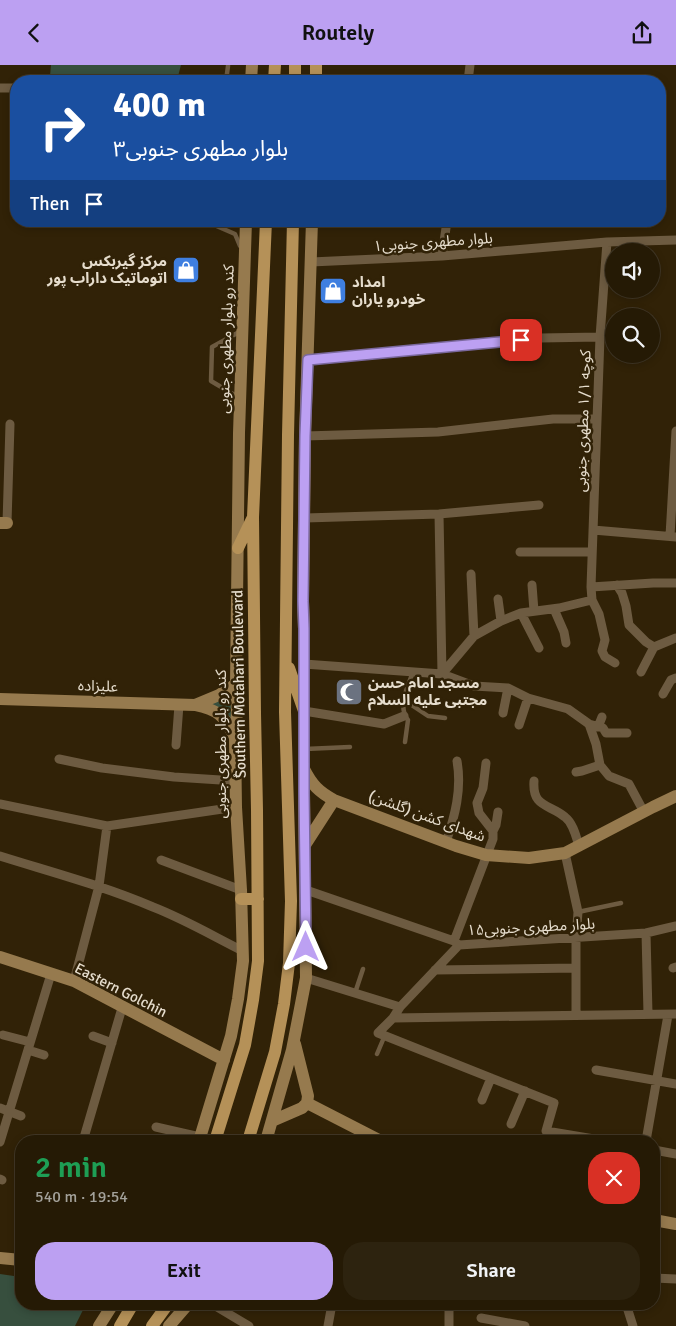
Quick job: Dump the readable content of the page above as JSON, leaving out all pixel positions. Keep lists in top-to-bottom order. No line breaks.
{"streets":{"main road":["کند رو بلوار مطهری جنوبی","ُSouthern Motahari Boulevard","علیزاده","شهدای کشن (گلشن)","Eastern Golchin"],"street":["۱بلوار مطهری جنوبی","کوچه ۱/۱ مطهری جنوبی","بلوار مطهری جنوبی۱۵"]},"crossings":[["۱بلوار مطهری جنوبی","کوچه ۱/۱ مطهری جنوبی"],["کند رو بلوار مطهری جنوبی","علیزاده"],["کند رو بلوار مطهری جنوبی","Eastern Golchin"]],"places":{"shop":["مرکز گیربکس اتوماتیک داراب پور","امداد خودرو یاران"],"mosque":["مسجد امام حسن مجتبی علیه السلام"]},"page":{"header":"Routely","turn":["400 m","بلوار مطهری جنوبی۳"],"then":"Then","heading":["2 min","540 m · 19:54"],"buttons":["Exit","Share"]}}
